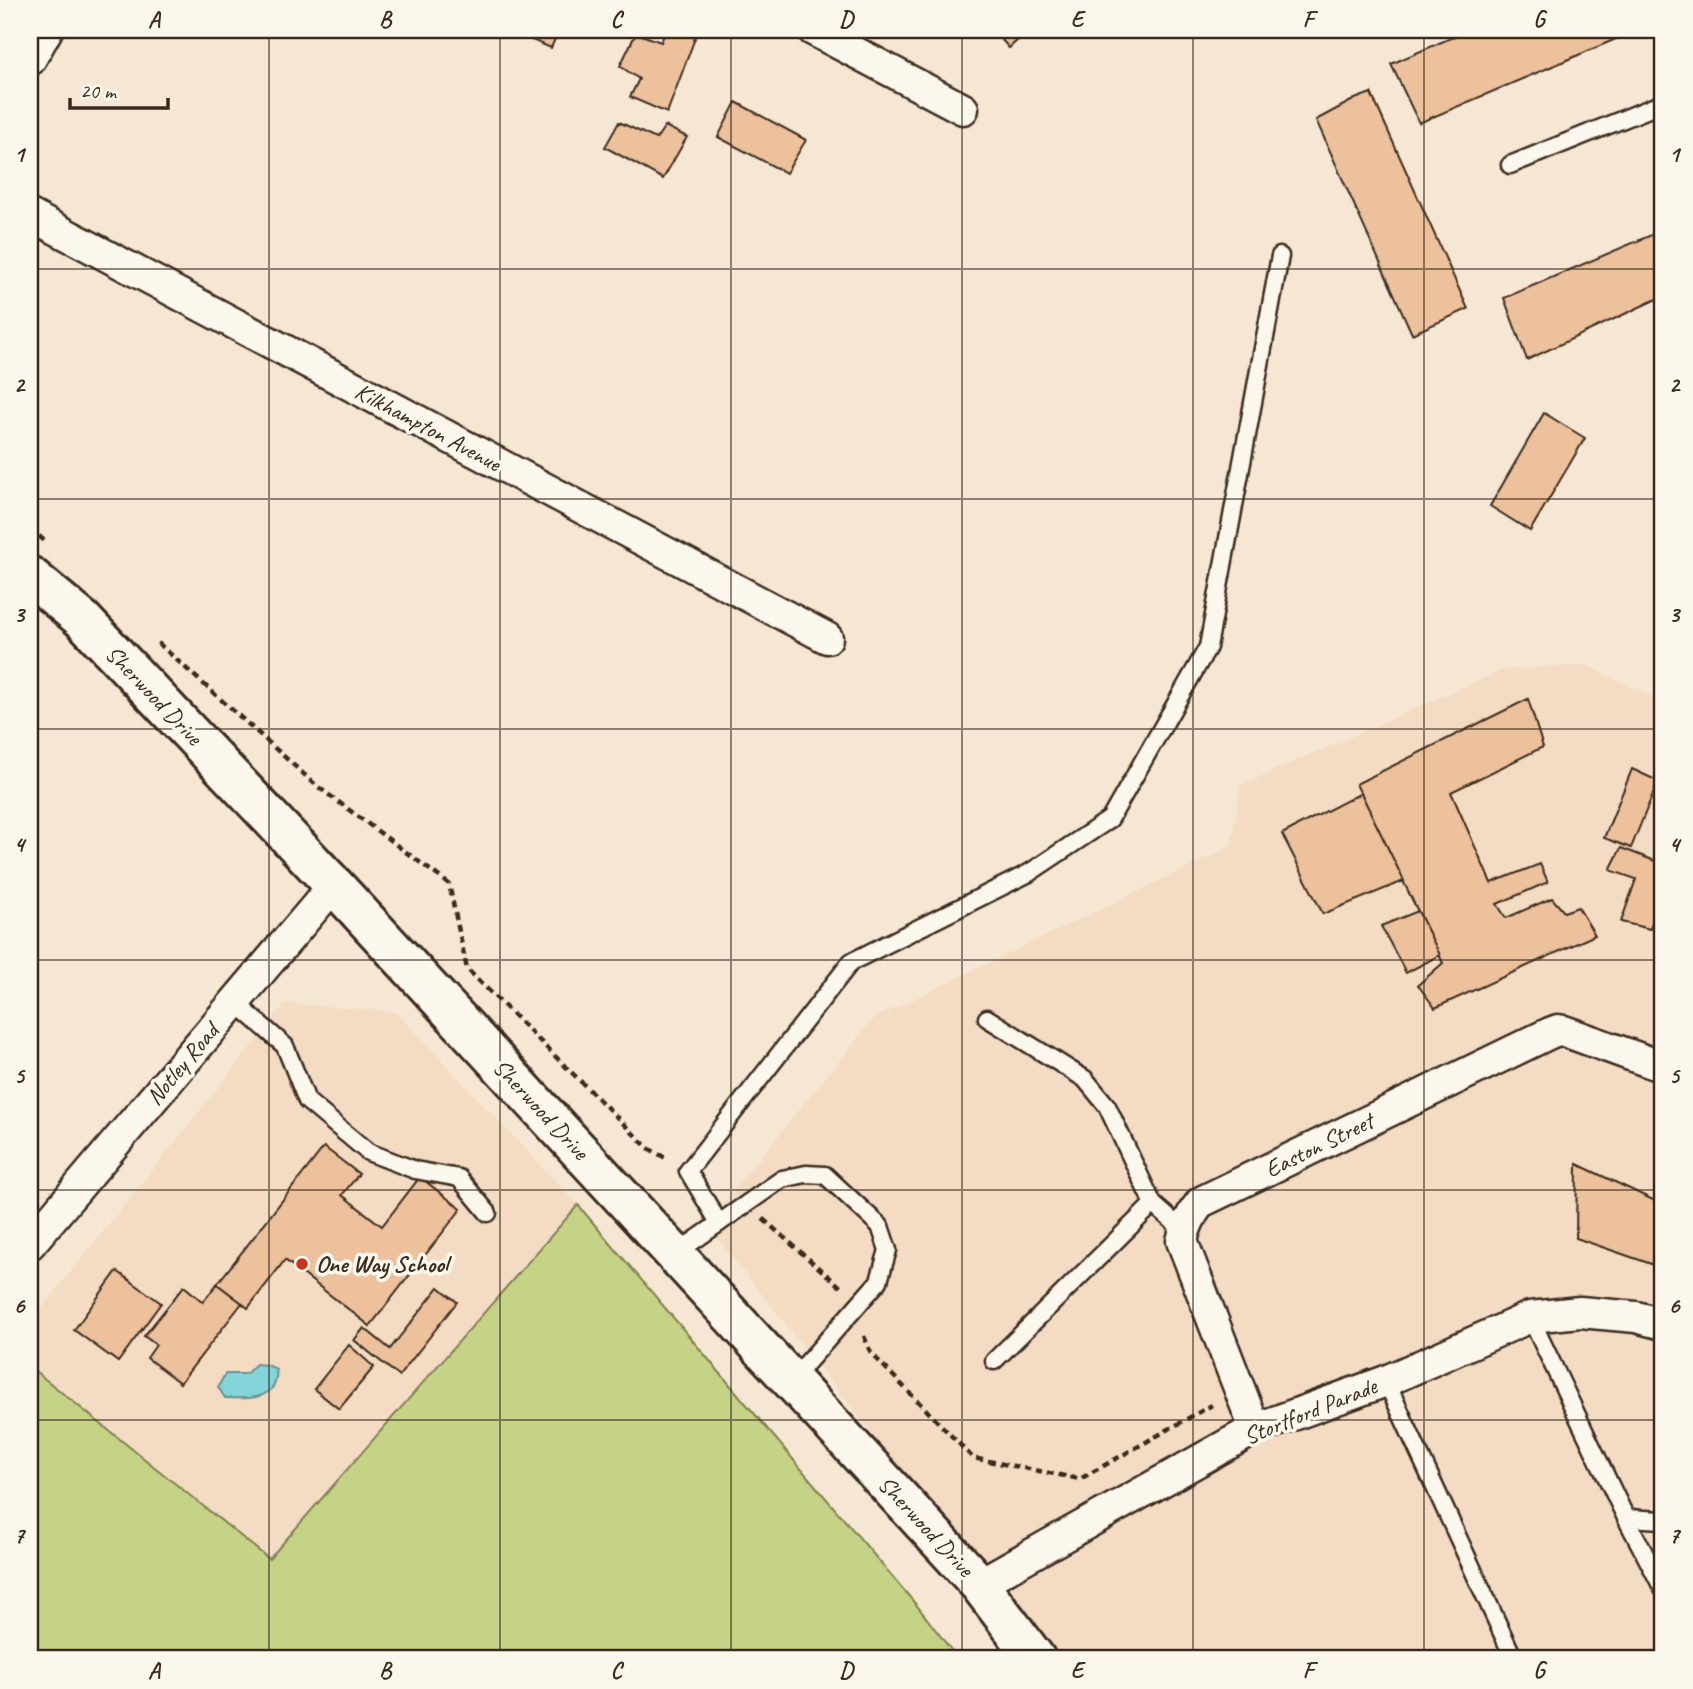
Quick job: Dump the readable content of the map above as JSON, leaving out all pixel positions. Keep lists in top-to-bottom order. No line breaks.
{"streets":{"street":["Kilkhampton Avenue","Sherwood Drive","Notley Road","Easton Street","Stortford Parade"]},"crossings":[["Sherwood Drive","Notley Road"],["Sherwood Drive","Stortford Parade"]],"places":["One Way School"],"scale_bar":"20 m","grid":{"columns":["A","B","C","D","E","F","G"],"rows":["1","2","3","4","5","6","7"]}}
